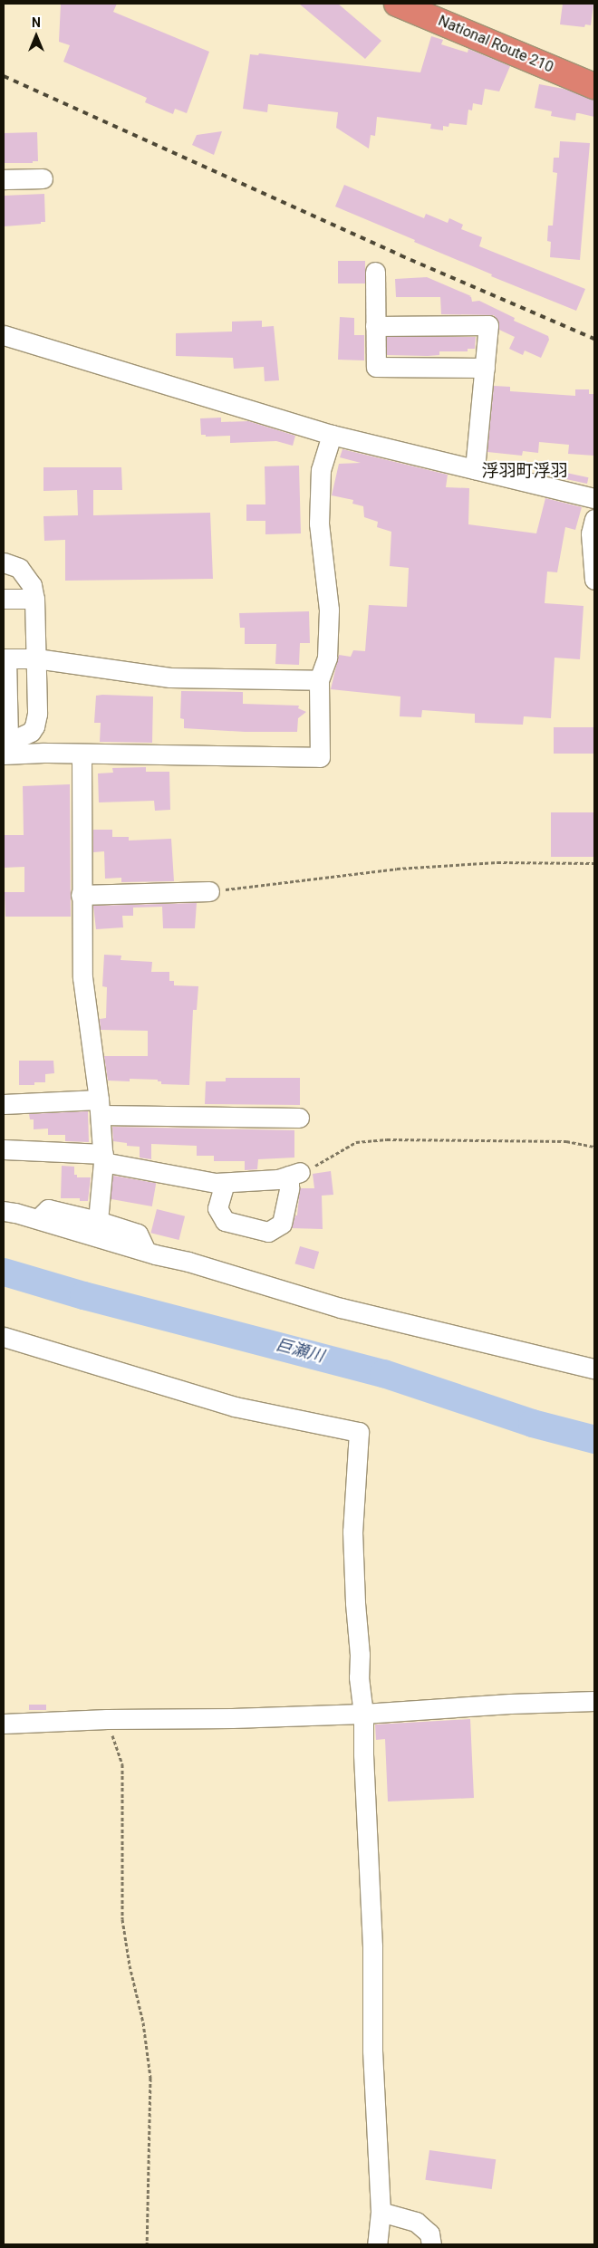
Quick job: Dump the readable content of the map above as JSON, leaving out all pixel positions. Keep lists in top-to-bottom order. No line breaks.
{"streets":{"highway":["National Route 210"]},"districts":["浮羽町浮羽"],"water":["巨瀬川"],"north":"top"}
